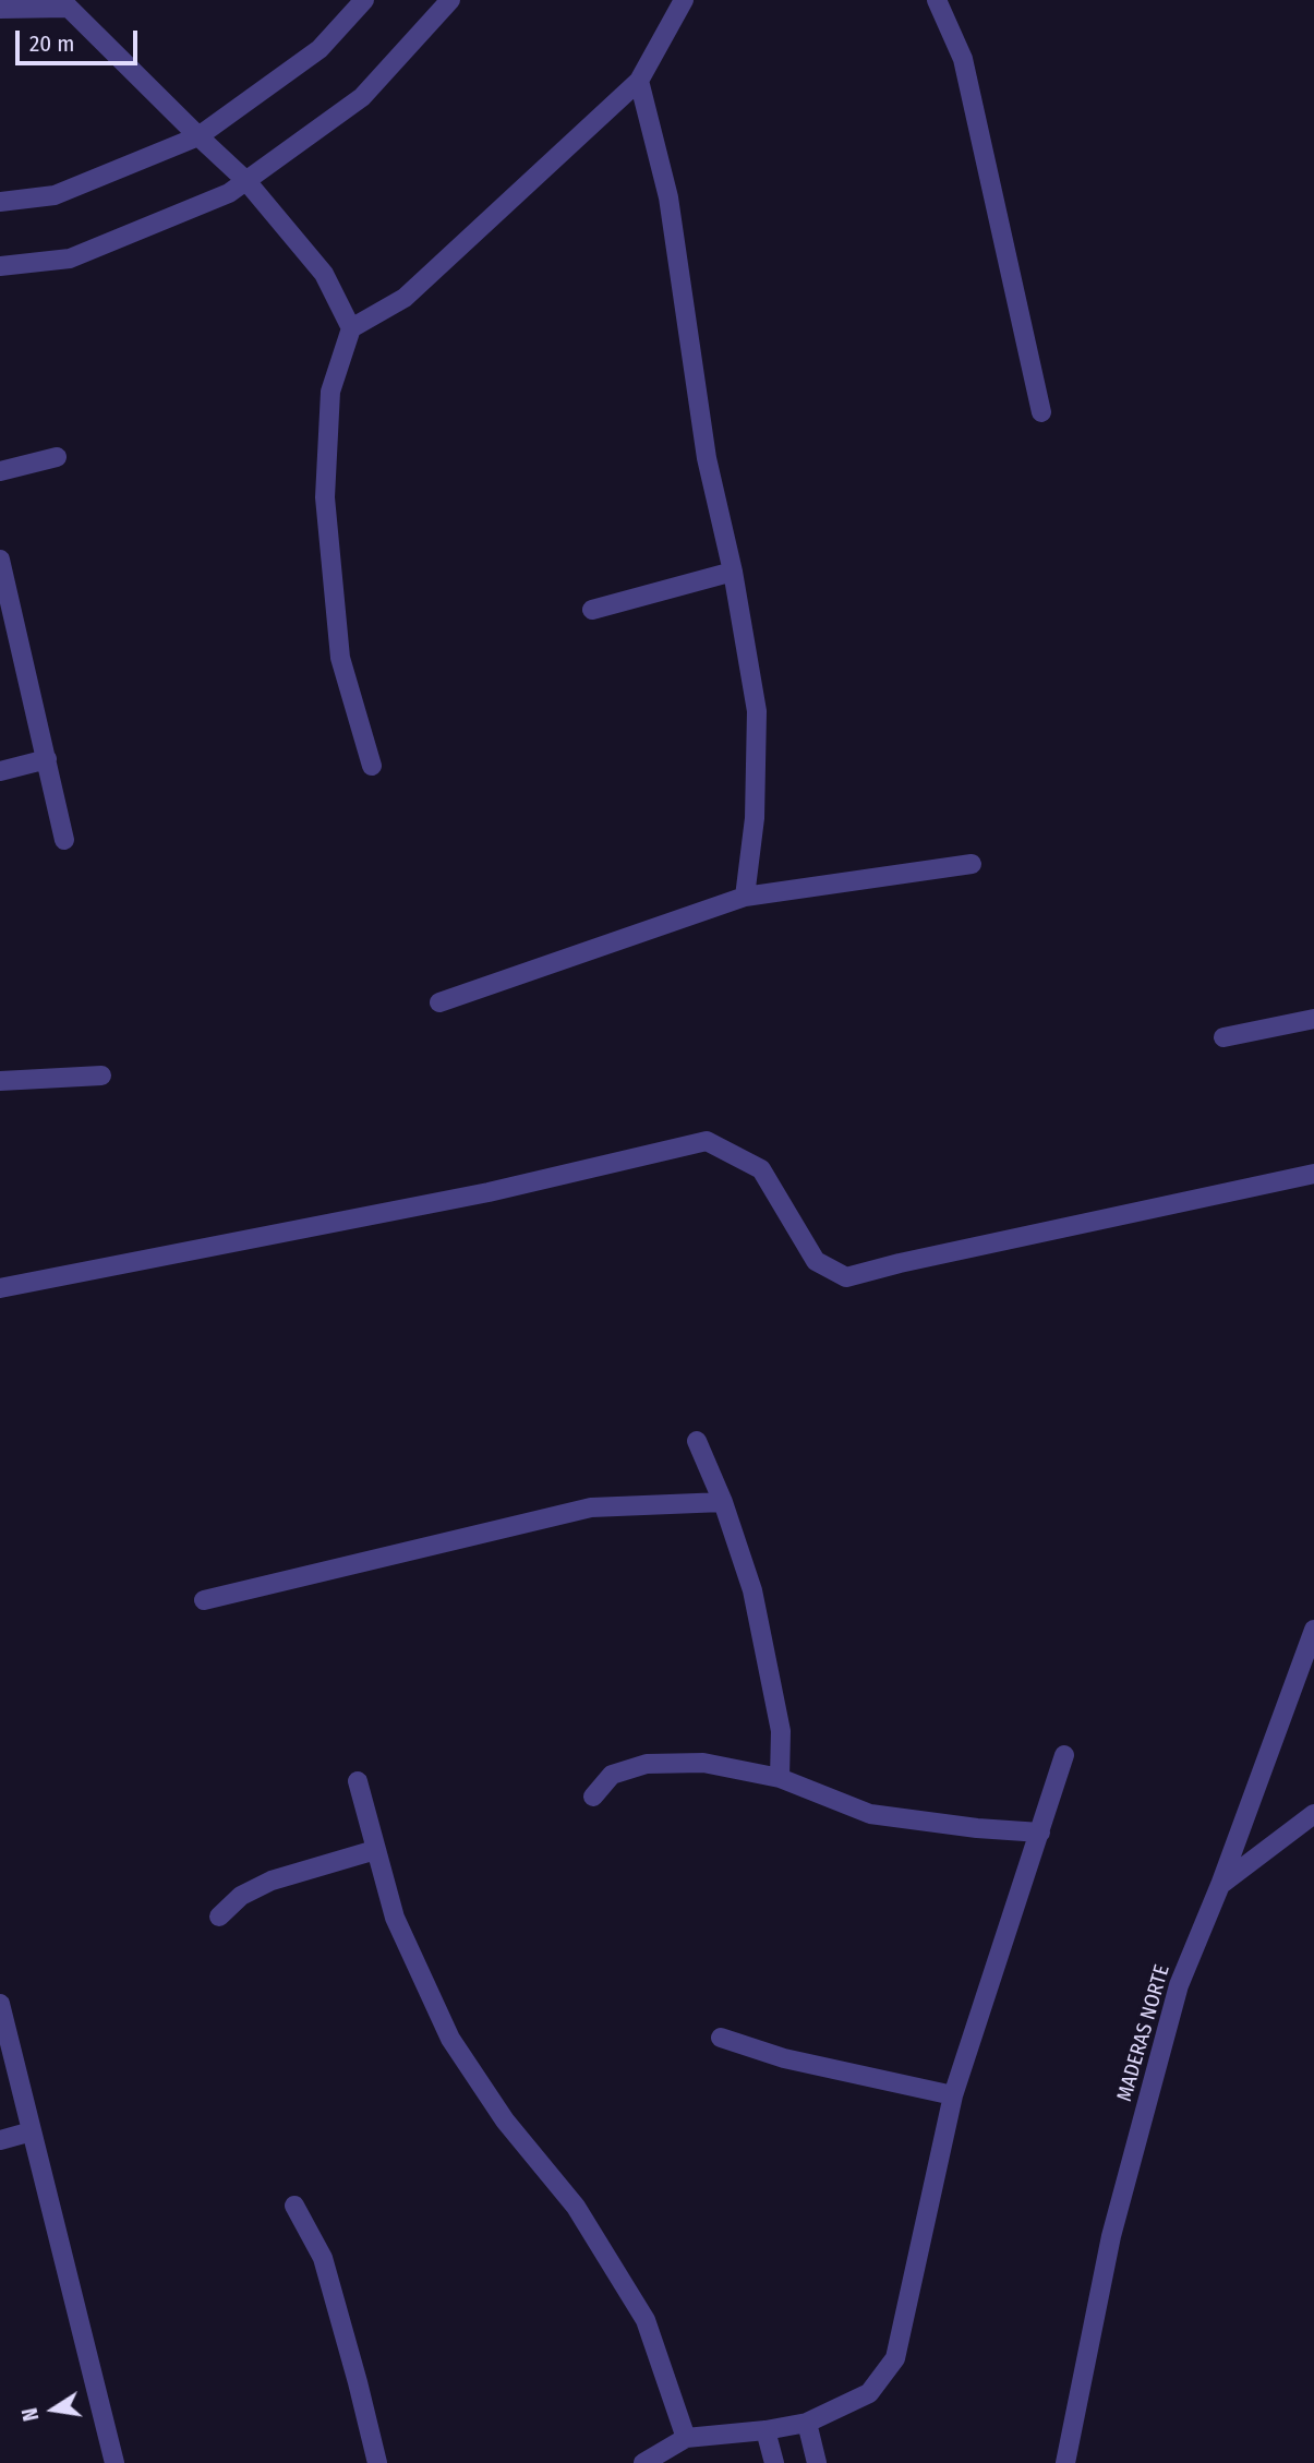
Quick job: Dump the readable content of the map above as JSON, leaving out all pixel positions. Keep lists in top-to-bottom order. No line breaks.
{"streets":{"street":["MADERAS NORTE"]},"scale_bar":"20 m","north":"left"}
